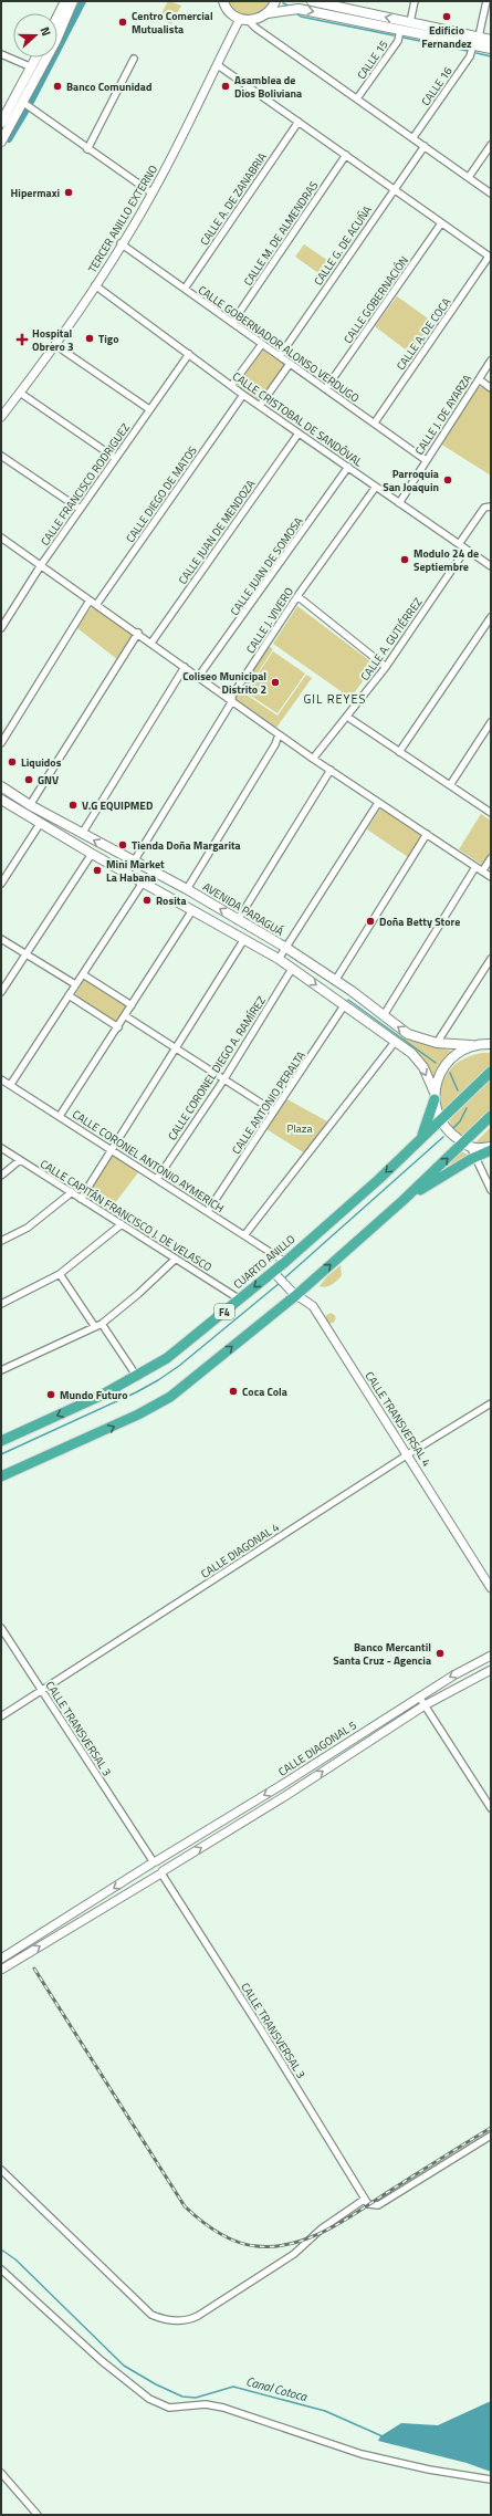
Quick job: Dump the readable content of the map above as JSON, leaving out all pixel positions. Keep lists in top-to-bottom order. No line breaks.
{"streets":{"highway":["CUARTO ANILLO","F4"],"main road":["AVENIDA PARAGUÁ"],"street":["CALLE 15","CALLE 16","CALLE A. DE ZANABRIA","TERCER ANILLO EXTERNO","CALLE M. DE ALMENDRAS","CALLE G. DE ACUÑA","CALLE GOBERNACIÓN","CALLE A. DE COCA","CALLE GOBERNADOR ALONSO VERDUGO","CALLE J. DE AYARZA","CALLE CRISTOBAL DE SANDÓVAL","CALLE FRANCISCO RODRIGUEZ","CALLE DIEGO DE MATOS","CALLE JUAN DE MENDOZA","CALLE JUAN DE SOMOSA","CALLE J. VIVERO","CALLE A. GUTIÉRREZ","CALLE CORONEL DIEGO A. RAMÍREZ","CALLE ANTONIO PERALTA","CALLE CORONEL ANTONIO AYMERICH","CALLE CAPITÁN FRANCISCO J. DE VELASCO","CALLE TRANSVERSAL 4","CALLE DIAGONAL 4","CALLE TRANSVERSAL 3","CALLE DIAGONAL 5"]},"crossings":[["CALLE A. DE ZANABRIA","CALLE GOBERNADOR ALONSO VERDUGO"],["TERCER ANILLO EXTERNO","CALLE GOBERNADOR ALONSO VERDUGO"],["TERCER ANILLO EXTERNO","CALLE CRISTOBAL DE SANDÓVAL"],["CALLE M. DE ALMENDRAS","CALLE GOBERNADOR ALONSO VERDUGO"],["CALLE G. DE ACUÑA","CALLE GOBERNADOR ALONSO VERDUGO"],["CALLE GOBERNACIÓN","CALLE GOBERNADOR ALONSO VERDUGO"],["CALLE A. DE COCA","CALLE GOBERNADOR ALONSO VERDUGO"],["CALLE GOBERNADOR ALONSO VERDUGO","CALLE J. DE AYARZA"],["CALLE J. DE AYARZA","CALLE CRISTOBAL DE SANDÓVAL"],["CALLE CRISTOBAL DE SANDÓVAL","CALLE FRANCISCO RODRIGUEZ"],["CALLE CRISTOBAL DE SANDÓVAL","CALLE DIEGO DE MATOS"],["CALLE CRISTOBAL DE SANDÓVAL","CALLE JUAN DE MENDOZA"],["CALLE CRISTOBAL DE SANDÓVAL","CALLE JUAN DE SOMOSA"],["CALLE CRISTOBAL DE SANDÓVAL","CALLE J. VIVERO"],["CALLE CRISTOBAL DE SANDÓVAL","CALLE A. GUTIÉRREZ"],["CALLE J. VIVERO","AVENIDA PARAGUÁ"],["CALLE CORONEL DIEGO A. RAMÍREZ","CALLE CORONEL ANTONIO AYMERICH"],["CALLE ANTONIO PERALTA","CALLE CORONEL ANTONIO AYMERICH"],["CALLE CORONEL ANTONIO AYMERICH","CUARTO ANILLO"],["CALLE CAPITÁN FRANCISCO J. DE VELASCO","CUARTO ANILLO"],["CUARTO ANILLO","CALLE TRANSVERSAL 4"],["CALLE TRANSVERSAL 4","CALLE DIAGONAL 4"],["CALLE DIAGONAL 4","CALLE TRANSVERSAL 3"],["CALLE TRANSVERSAL 3","CALLE DIAGONAL 5"]],"districts":["GIL REYES"],"water":["Canal Cotoca"],"parks":["Plaza"],"places":{"other":["Edificio Fernandez","Centro Comercial Mutualista","Banco Comunidad","Asamblea de Dios Boliviana","Hipermaxi","Tigo","Parroquia San Joaquin","Modulo 24 de Septiembre","Coliseo Municipal Distrito 2","Liquidos","GNV","V.G EQUIPMED","Tienda Doña Margarita","Mini Market La Habana","Rosita","Doña Betty Store","Coca Cola","Mundo Futuro","Banco Mercantil Santa Cruz - Agencia"],"health":["Hospital Obrero 3"]},"north":"right"}
